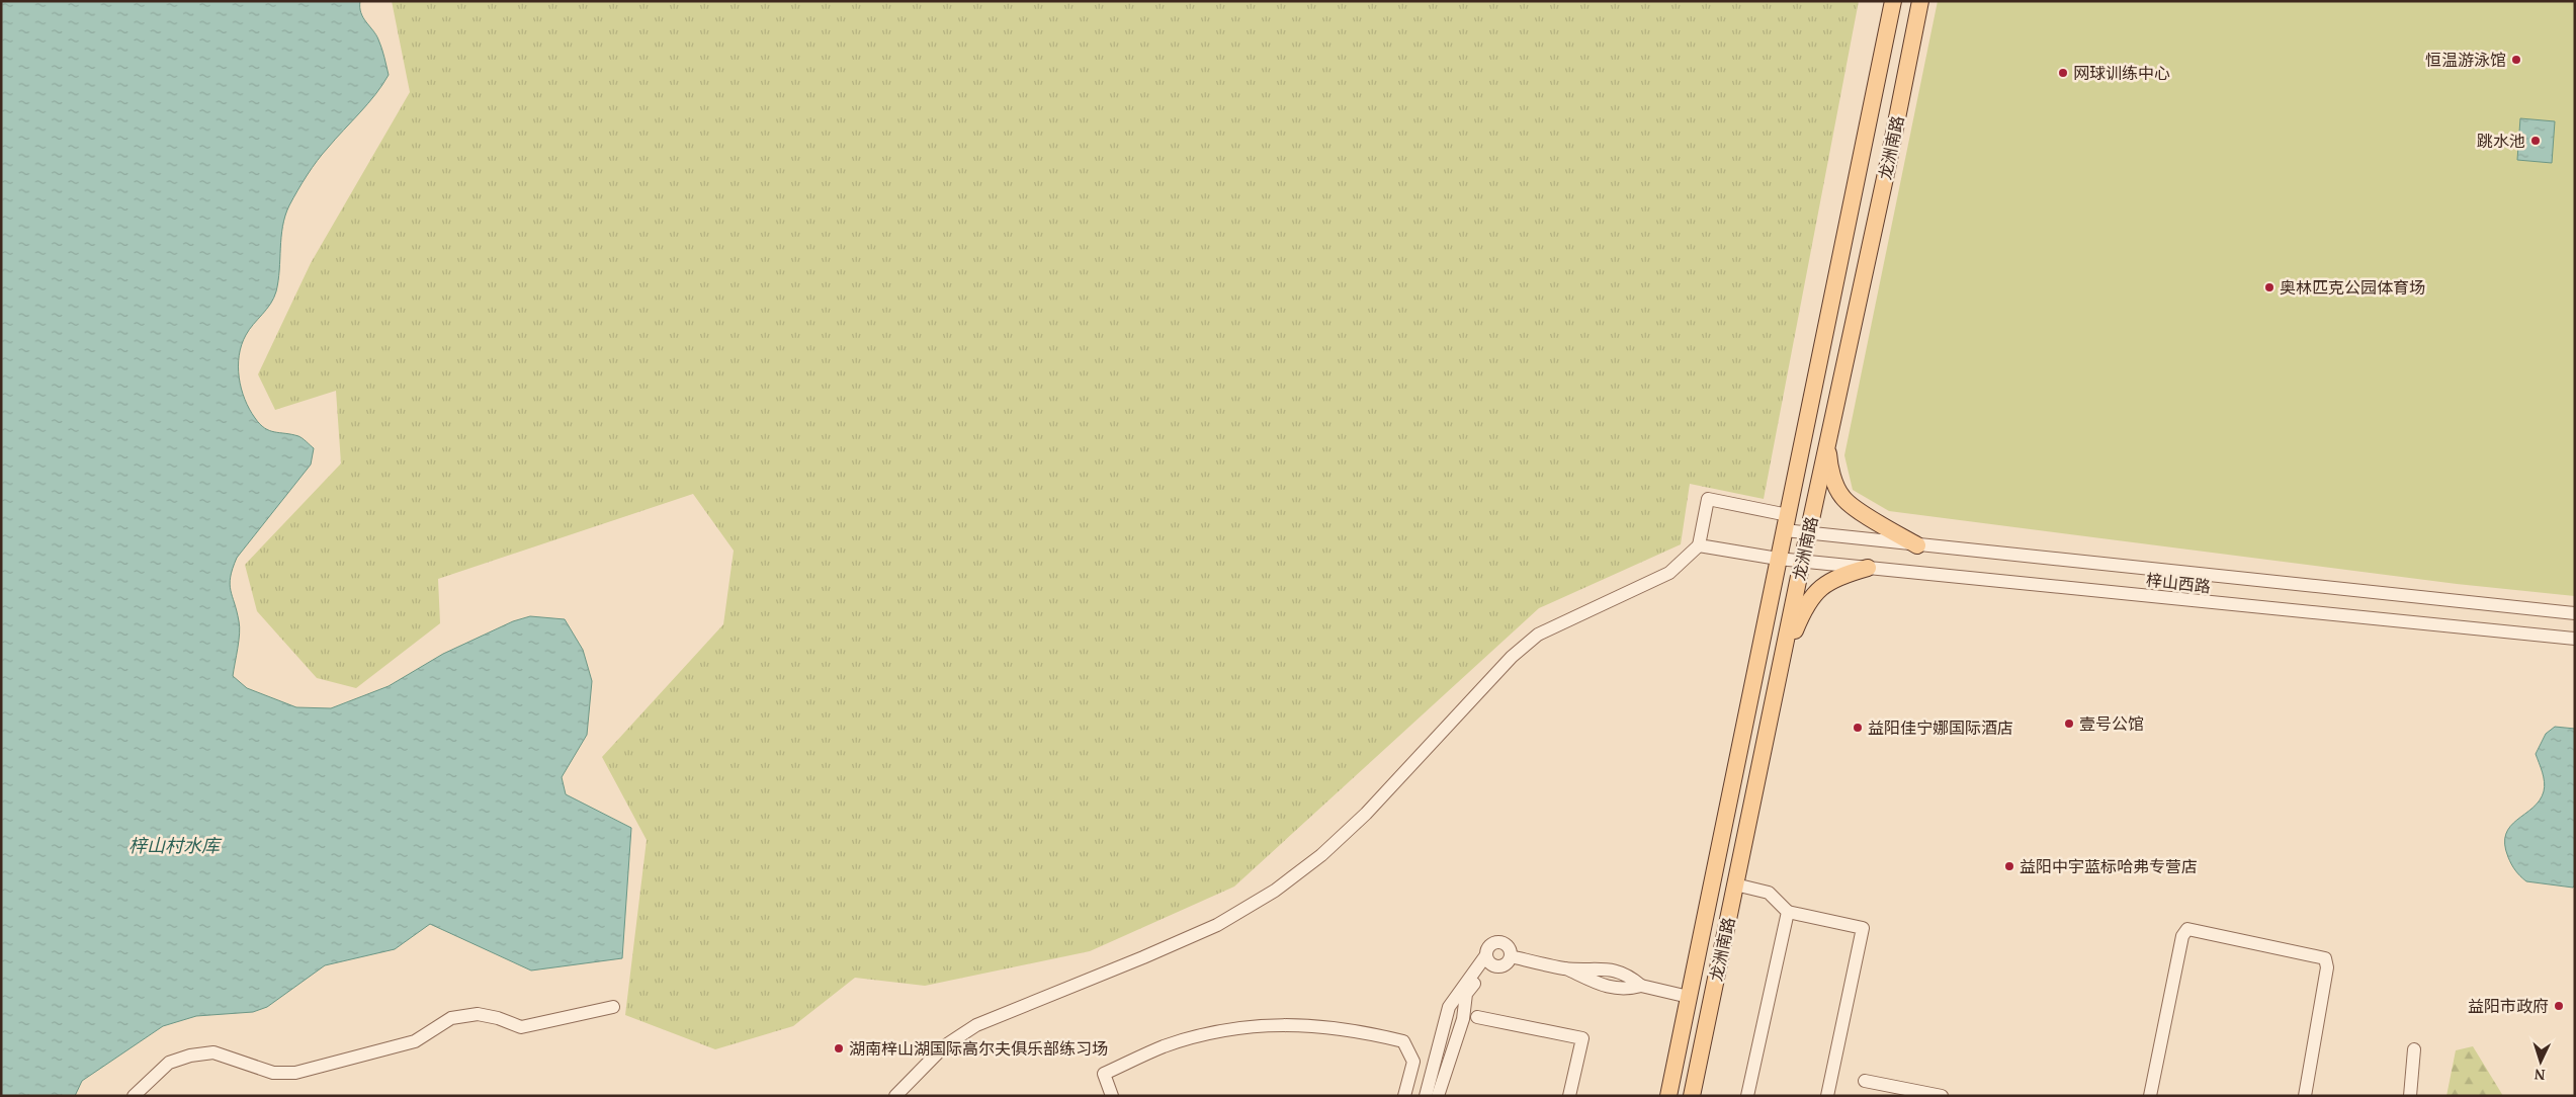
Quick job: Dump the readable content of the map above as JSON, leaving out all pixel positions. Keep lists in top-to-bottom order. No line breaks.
{"streets":{"main road":["龙洲南路"],"street":["梓山西路"]},"crossings":[["龙洲南路","梓山西路"]],"water":["梓山村水库"],"places":["恒温游泳馆","网球训练中心","跳水池","奥林匹克公园体育场","壹号公馆","益阳佳宁娜国际酒店","益阳中宇蓝标哈弗专营店","益阳市政府","湖南梓山湖国际高尔夫俱乐部练习场"],"north":"bottom"}
